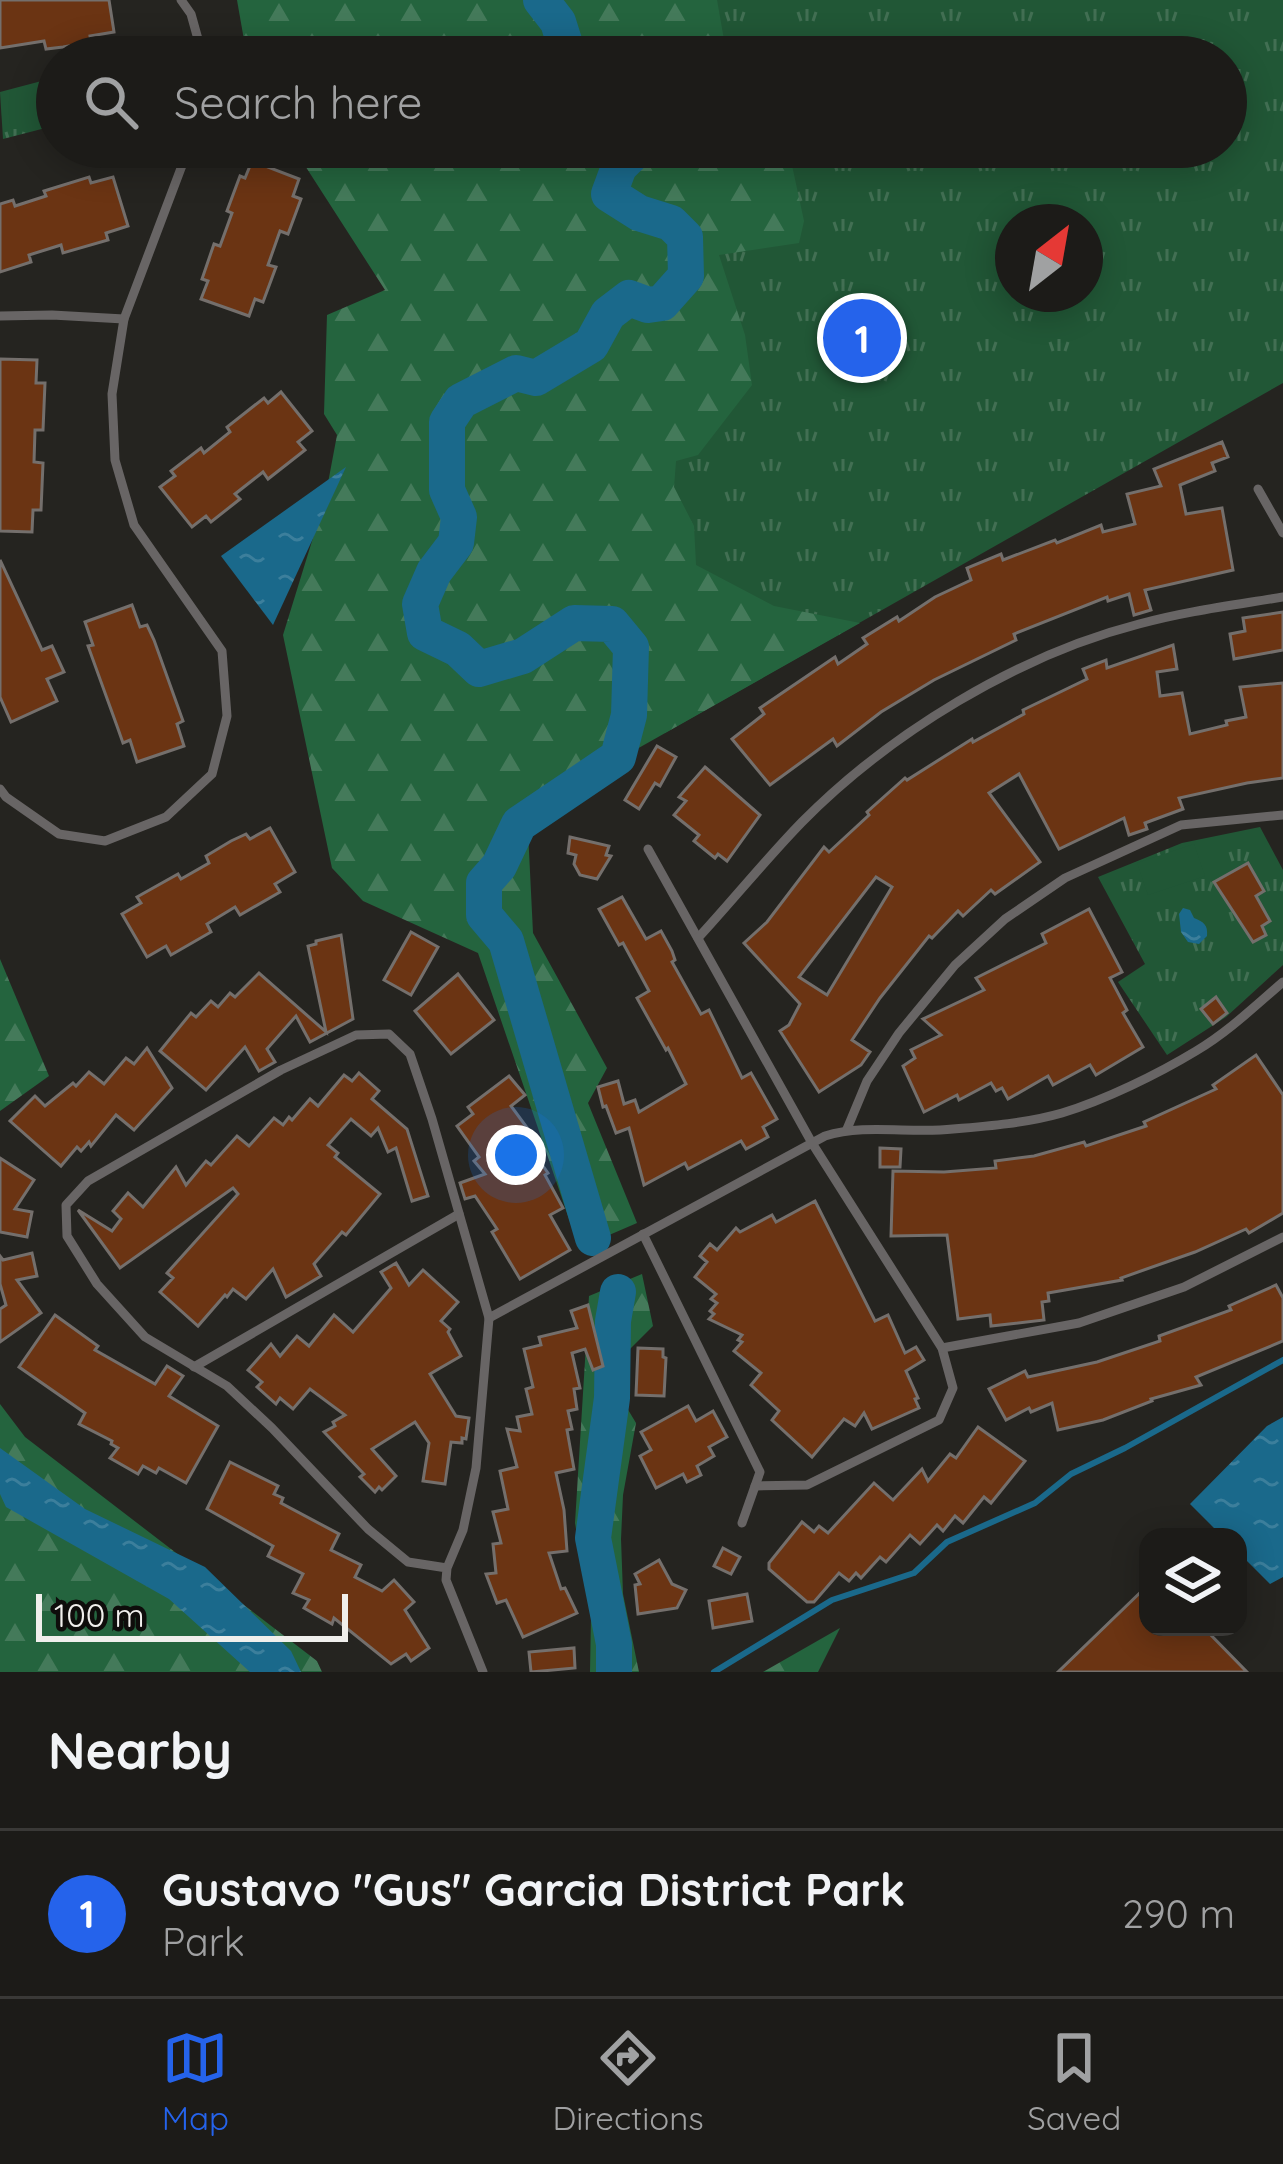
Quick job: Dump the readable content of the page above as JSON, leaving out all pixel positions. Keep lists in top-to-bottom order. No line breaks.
{"scale_bar":"100 m","north":"top right","page":{"search":"Search here","pins":"1","scale":"100 m","heading":"Nearby","list":[{"mark":"1","name":"Gustavo \"Gus\" Garcia District Park","note":"Park","value":"290 m"}],"nav":["Map","Directions","Saved"]}}
